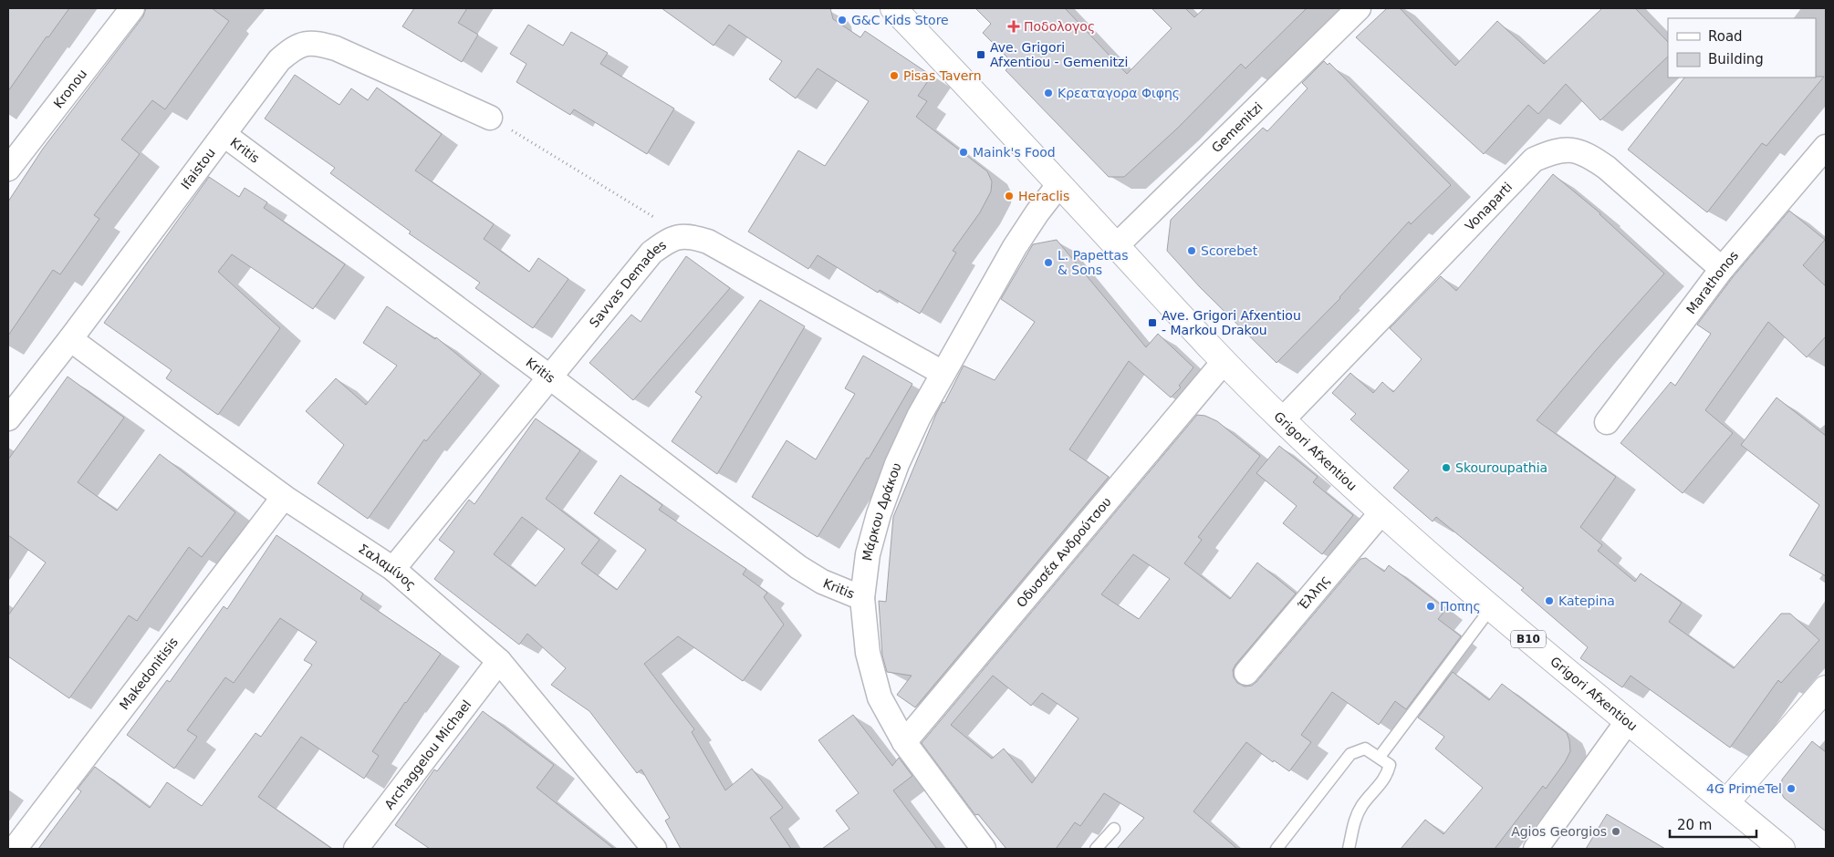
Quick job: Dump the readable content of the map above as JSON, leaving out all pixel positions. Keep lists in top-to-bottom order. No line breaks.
{"streets":{"main road":["Grigori Afxentiou","B10"],"street":["Kronou","Gemenitzi","Kritis","Ifaistou","Vonaparti","Marathonos","Savvas Demades","Μάρκου Δράκου","Οδυσσέα Ανδρούτσου","Σαλαμίνος","Έλλης","Makedonitisis","Archaggelou Michael"]},"crossings":[["Gemenitzi","Grigori Afxentiou"],["Kritis","Ifaistou"],["Kritis","Savvas Demades"],["Kritis","Μάρκου Δράκου"],["Ifaistou","Σαλαμίνος"],["Vonaparti","Marathonos"],["Vonaparti","Grigori Afxentiou"],["Savvas Demades","Μάρκου Δράκου"],["Savvas Demades","Σαλαμίνος"],["Grigori Afxentiou","Μάρκου Δράκου"],["Grigori Afxentiou","Οδυσσέα Ανδρούτσου"],["Grigori Afxentiou","Έλλης"],["Μάρκου Δράκου","Οδυσσέα Ανδρούτσου"],["Σαλαμίνος","Makedonitisis"],["Σαλαμίνος","Archaggelou Michael"]],"places":{"other":["G&C Kids Store","Pisas Tavern","Κρεαταγορα Φιφης","Maink's Food","Heraclis","Scorebet","L. Papettas & Sons","Skouroupathia","Katepina","Ποπης","4G PrimeTel","Agios Georgios"],"health":["Ποδολογος"],"transit":["Ave. Grigori Afxentiou - Gemenitzi","Ave. Grigori Afxentiou - Markou Drakou"]},"legend":["Road","Building"],"scale_bar":"20 m"}
